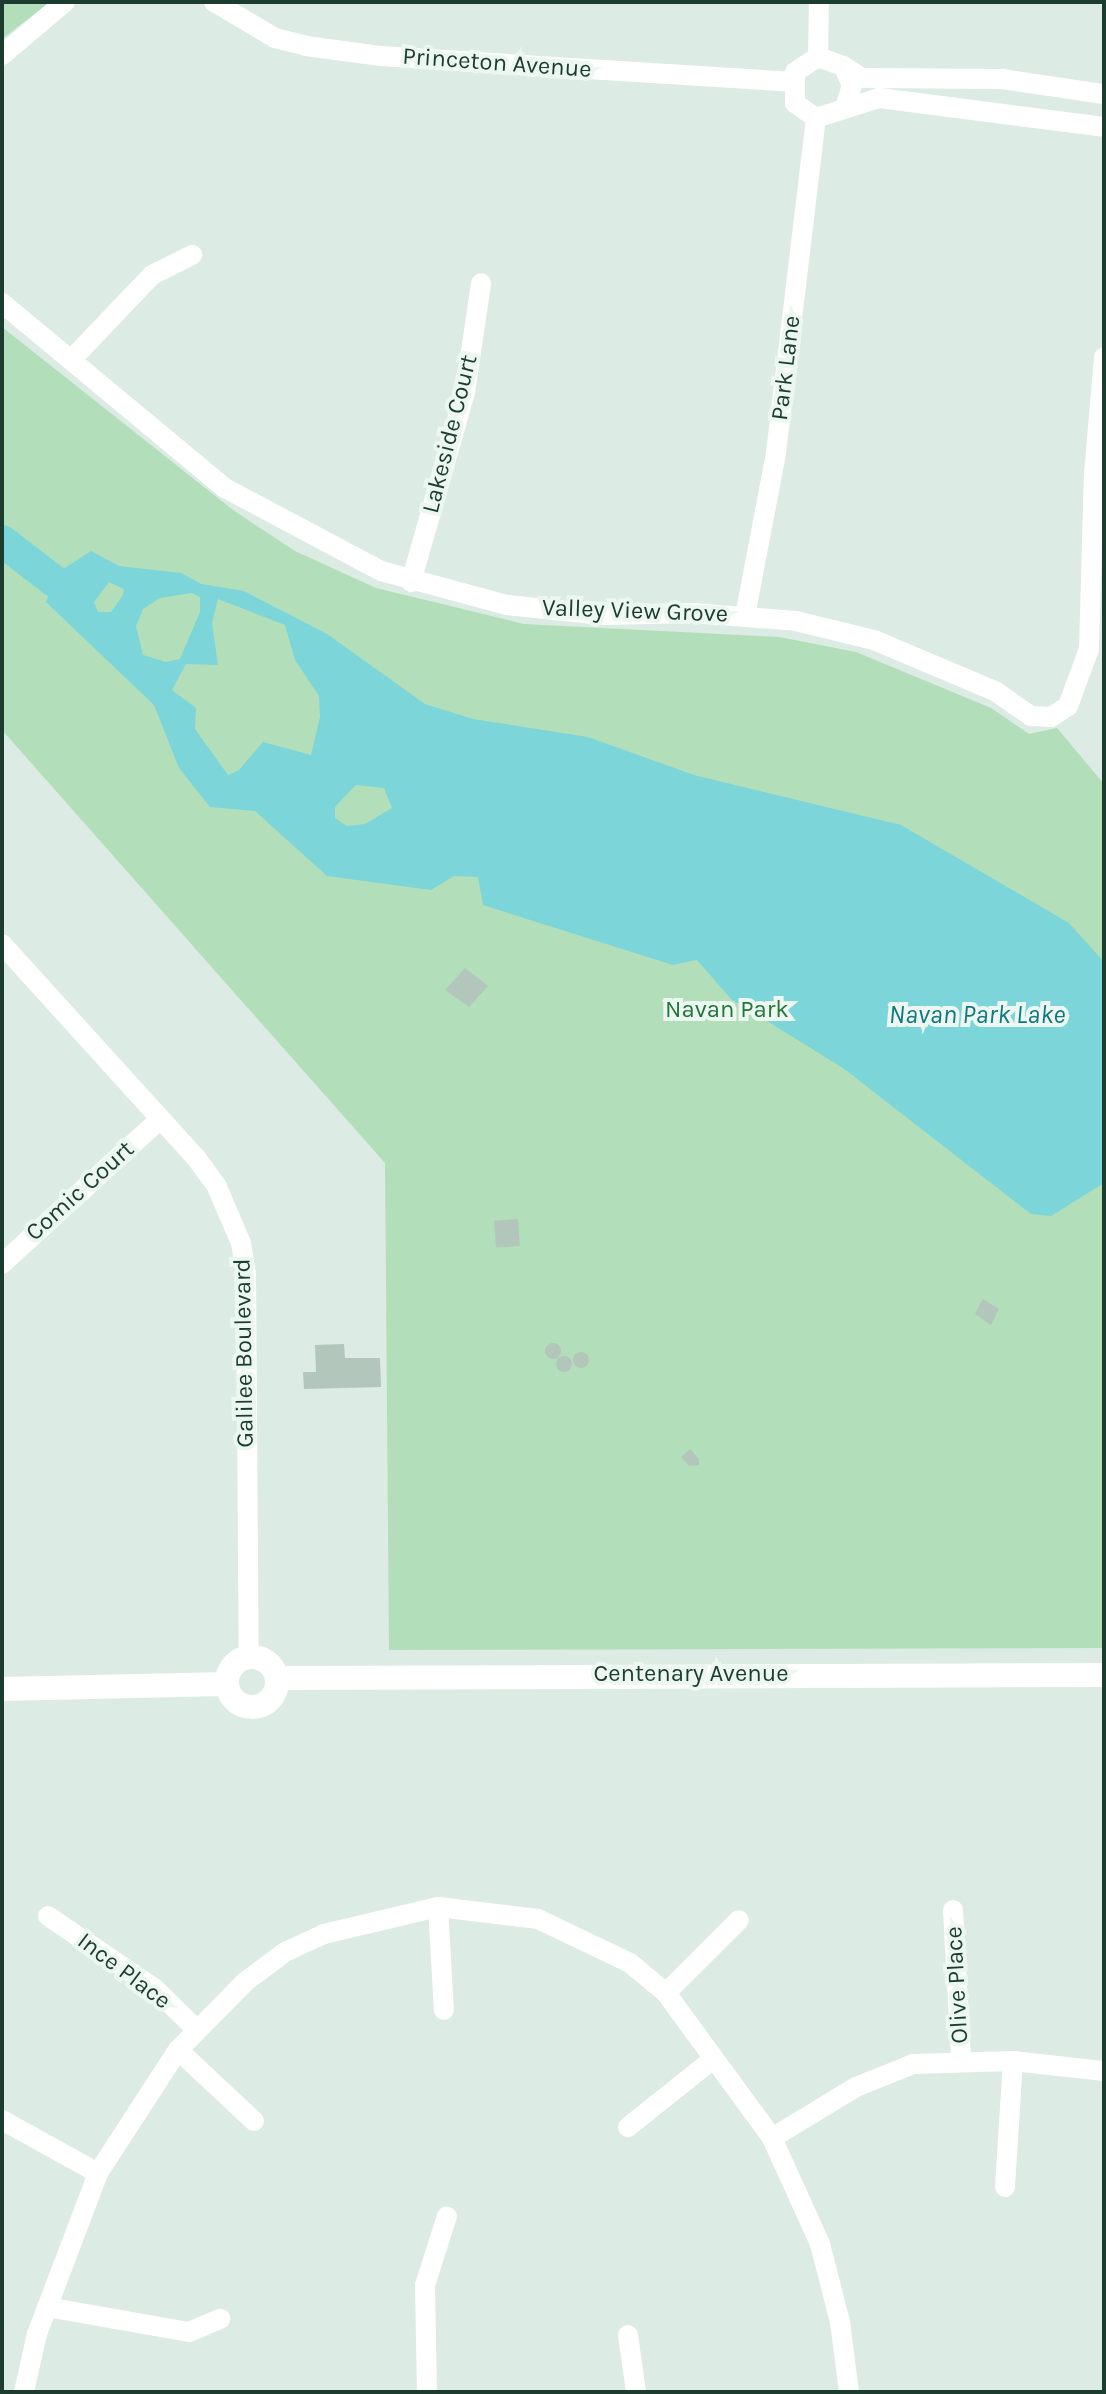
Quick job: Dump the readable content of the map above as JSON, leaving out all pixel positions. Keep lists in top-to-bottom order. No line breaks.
{"streets":{"street":["Princeton Avenue","Park Lane","Lakeside Court","Valley View Grove","Comic Court","Galilee Boulevard","Centenary Avenue","Ince Place","Olive Place"]},"crossings":[["Princeton Avenue","Park Lane"],["Park Lane","Valley View Grove"],["Lakeside Court","Valley View Grove"],["Comic Court","Galilee Boulevard"],["Galilee Boulevard","Centenary Avenue"]],"water":["Navan Park Lake"],"parks":["Navan Park"]}
